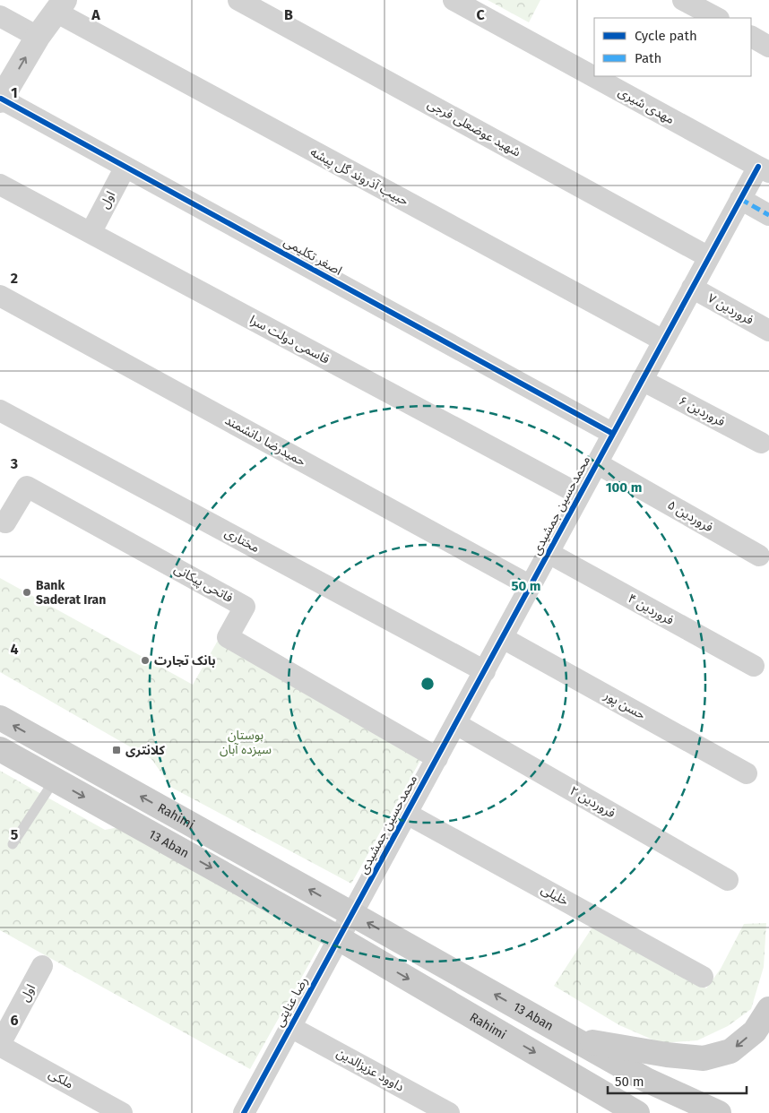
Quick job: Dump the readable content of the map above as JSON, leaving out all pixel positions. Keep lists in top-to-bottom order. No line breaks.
{"streets":{"main road":["Rahimi","13 Aban"],"street":["مهدی شیری","شهید عوضعلی فرجی","حبیب آذروند گل پیشه","اول","اصغر تکلیمی","فروردین ۷","قاسمی دولت سرا","فروردین ۶","حمیدرضا دانشمند","محمدحسین جمشیدی","فروردین ۵","مختاری","فاتحی پیکانی","فروردین ۴","حسن پور","فروردین ۲","خلیلی","رضا عنایتی","داوود عزیزالدین","ملکی"]},"crossings":[["مهدی شیری","محمدحسین جمشیدی"],["شهید عوضعلی فرجی","محمدحسین جمشیدی"],["حبیب آذروند گل پیشه","محمدحسین جمشیدی"],["اول","اصغر تکلیمی"],["اول","قاسمی دولت سرا"],["اول","ملکی"],["اصغر تکلیمی","محمدحسین جمشیدی"],["فروردین ۷","محمدحسین جمشیدی"],["قاسمی دولت سرا","محمدحسین جمشیدی"],["فروردین ۶","محمدحسین جمشیدی"],["حمیدرضا دانشمند","محمدحسین جمشیدی"],["محمدحسین جمشیدی","فروردین ۵"],["محمدحسین جمشیدی","مختاری"],["محمدحسین جمشیدی","فاتحی پیکانی"],["محمدحسین جمشیدی","فروردین ۴"],["محمدحسین جمشیدی","حسن پور"],["محمدحسین جمشیدی","فروردین ۲"],["محمدحسین جمشیدی","Rahimi"],["محمدحسین جمشیدی","13 Aban"],["محمدحسین جمشیدی","خلیلی"],["محمدحسین جمشیدی","رضا عنایتی"],["Rahimi","13 Aban"],["Rahimi","رضا عنایتی"],["13 Aban","رضا عنایتی"],["رضا عنایتی","داوود عزیزالدین"]],"parks":["بوستان سیزده آبان"],"places":{"other":["Bank Saderat Iran","بانک تجارت"],"transit":["کلانتری"]},"legend":["Cycle path","Path"],"scale_bar":"50 m","grid":{"columns":["A","B","C"],"rows":["1","2","3","4","5","6"]},"rings":["100 m","50 m"]}
